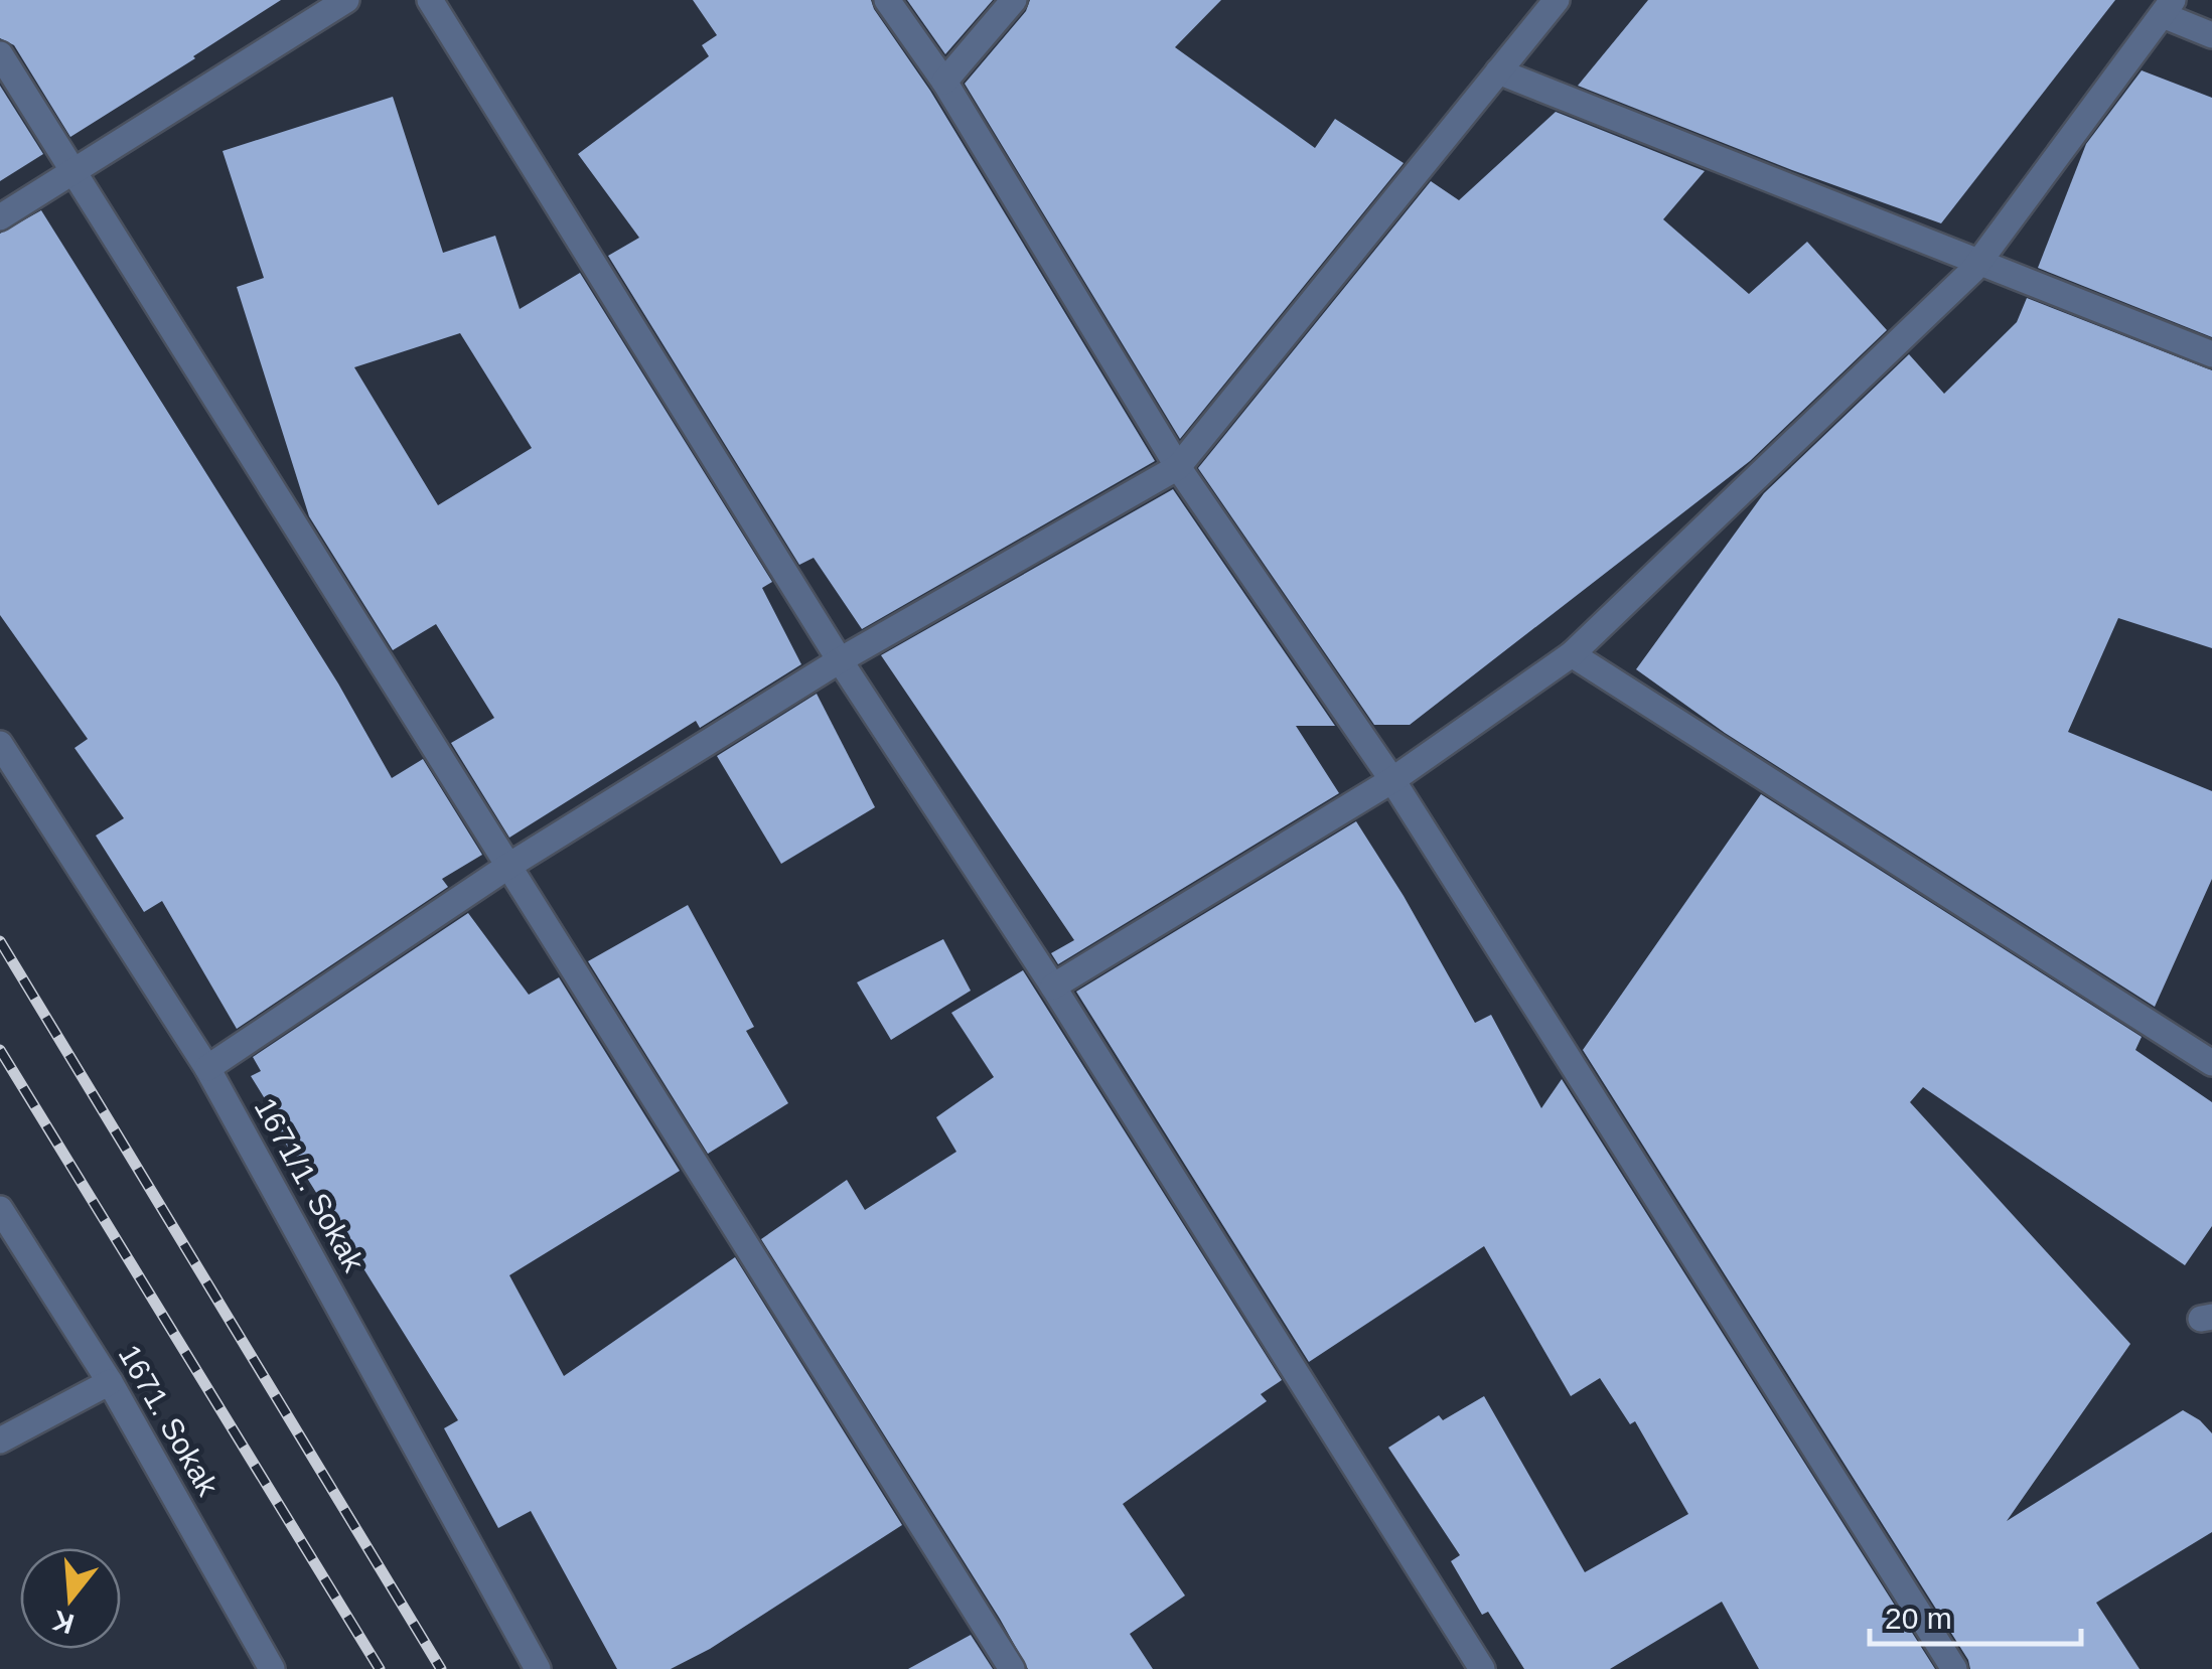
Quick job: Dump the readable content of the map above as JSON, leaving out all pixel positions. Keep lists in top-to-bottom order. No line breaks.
{"streets":{"street":["1671/1. Sokak","1671. Sokak"]},"scale_bar":"20 m","north":"bottom"}
